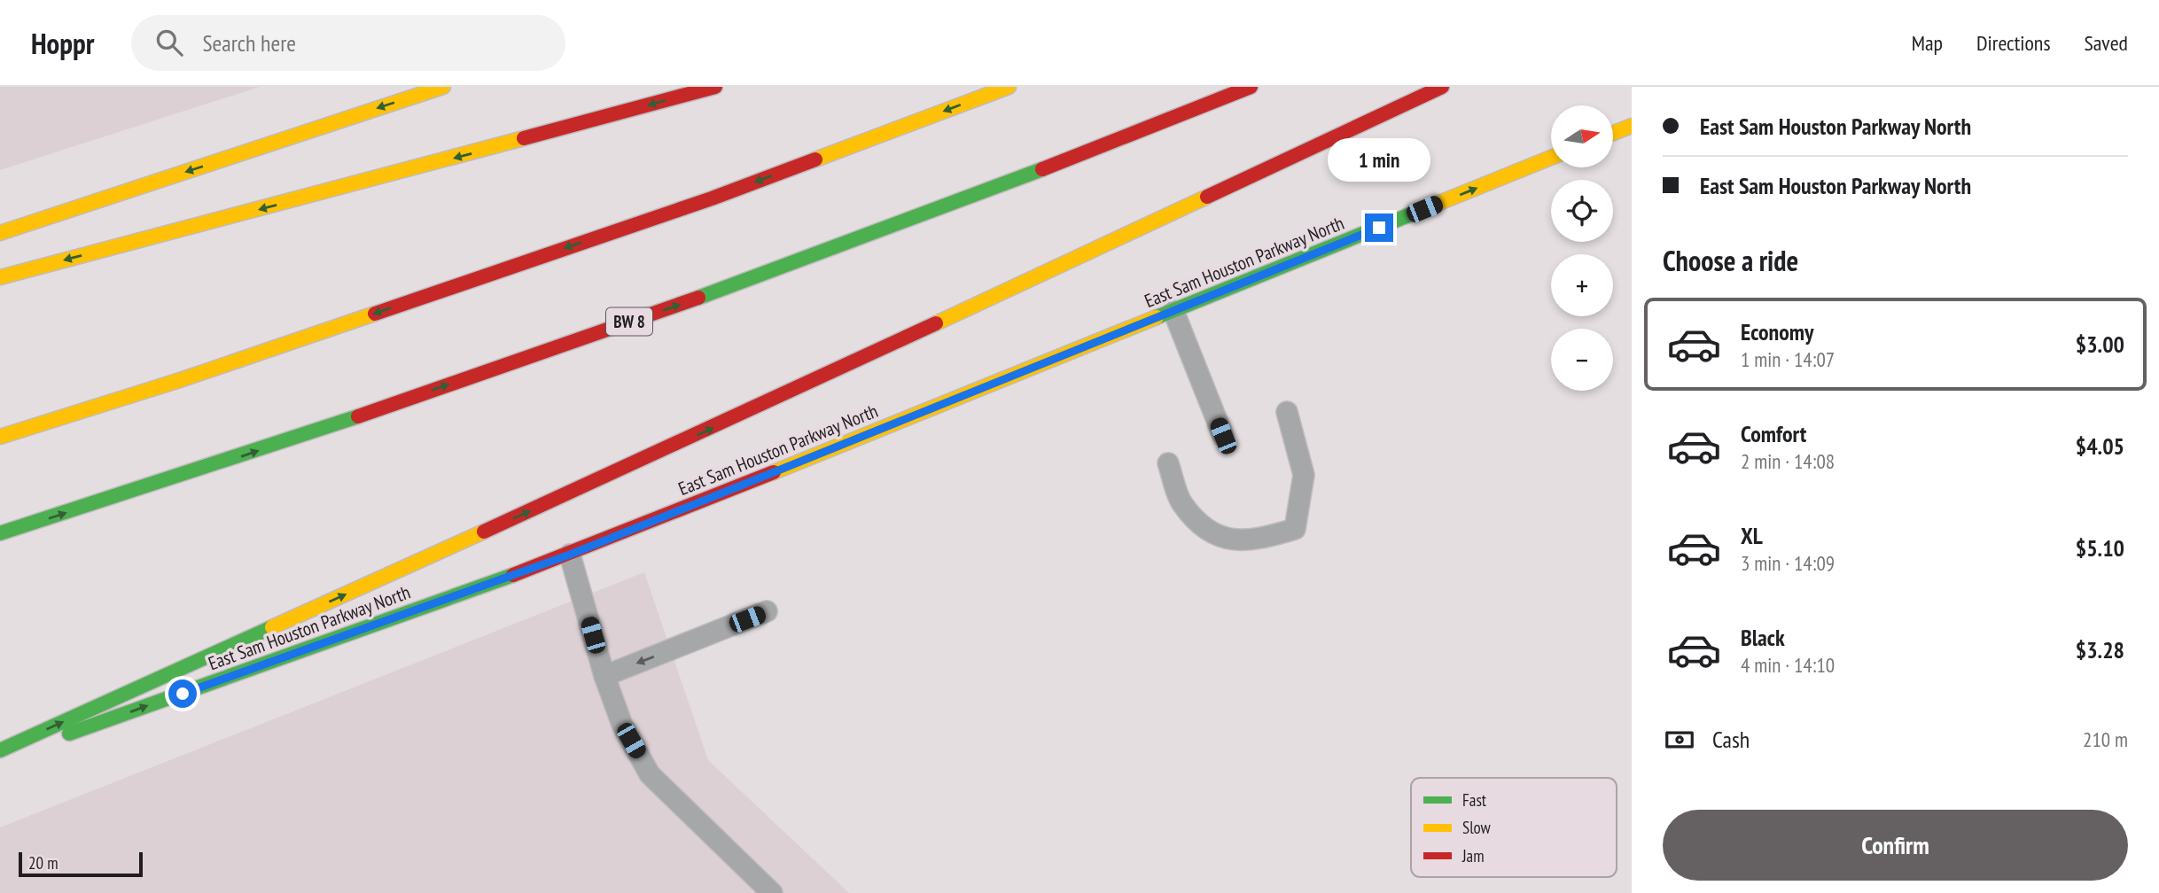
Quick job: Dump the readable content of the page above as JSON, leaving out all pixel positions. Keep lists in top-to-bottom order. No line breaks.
{"streets":{"main road":["East Sam Houston Parkway North","BW 8"]},"legend":["Fast","Slow","Jam"],"scale_bar":"20 m","north":"right","page":{"header":"Hoppr","search":"Search here","nav":["Map","Directions","Saved"],"banner":["East Sam Houston Parkway North","East Sam Houston Parkway North"],"map_buttons":["+","−"],"bubble":"1 min","heading":"Choose a ride","list":[{"name":"Economy","note":"1 min · 14:07","value":"$3.00"},{"name":"Comfort","note":"2 min · 14:08","value":"$4.05"},{"name":"XL","note":"3 min · 14:09","value":"$5.10"},{"name":"Black","note":"4 min · 14:10","value":"$3.28"}],"pay":["Cash","210 m"],"buttons":"Confirm","scale":"20 m"}}
